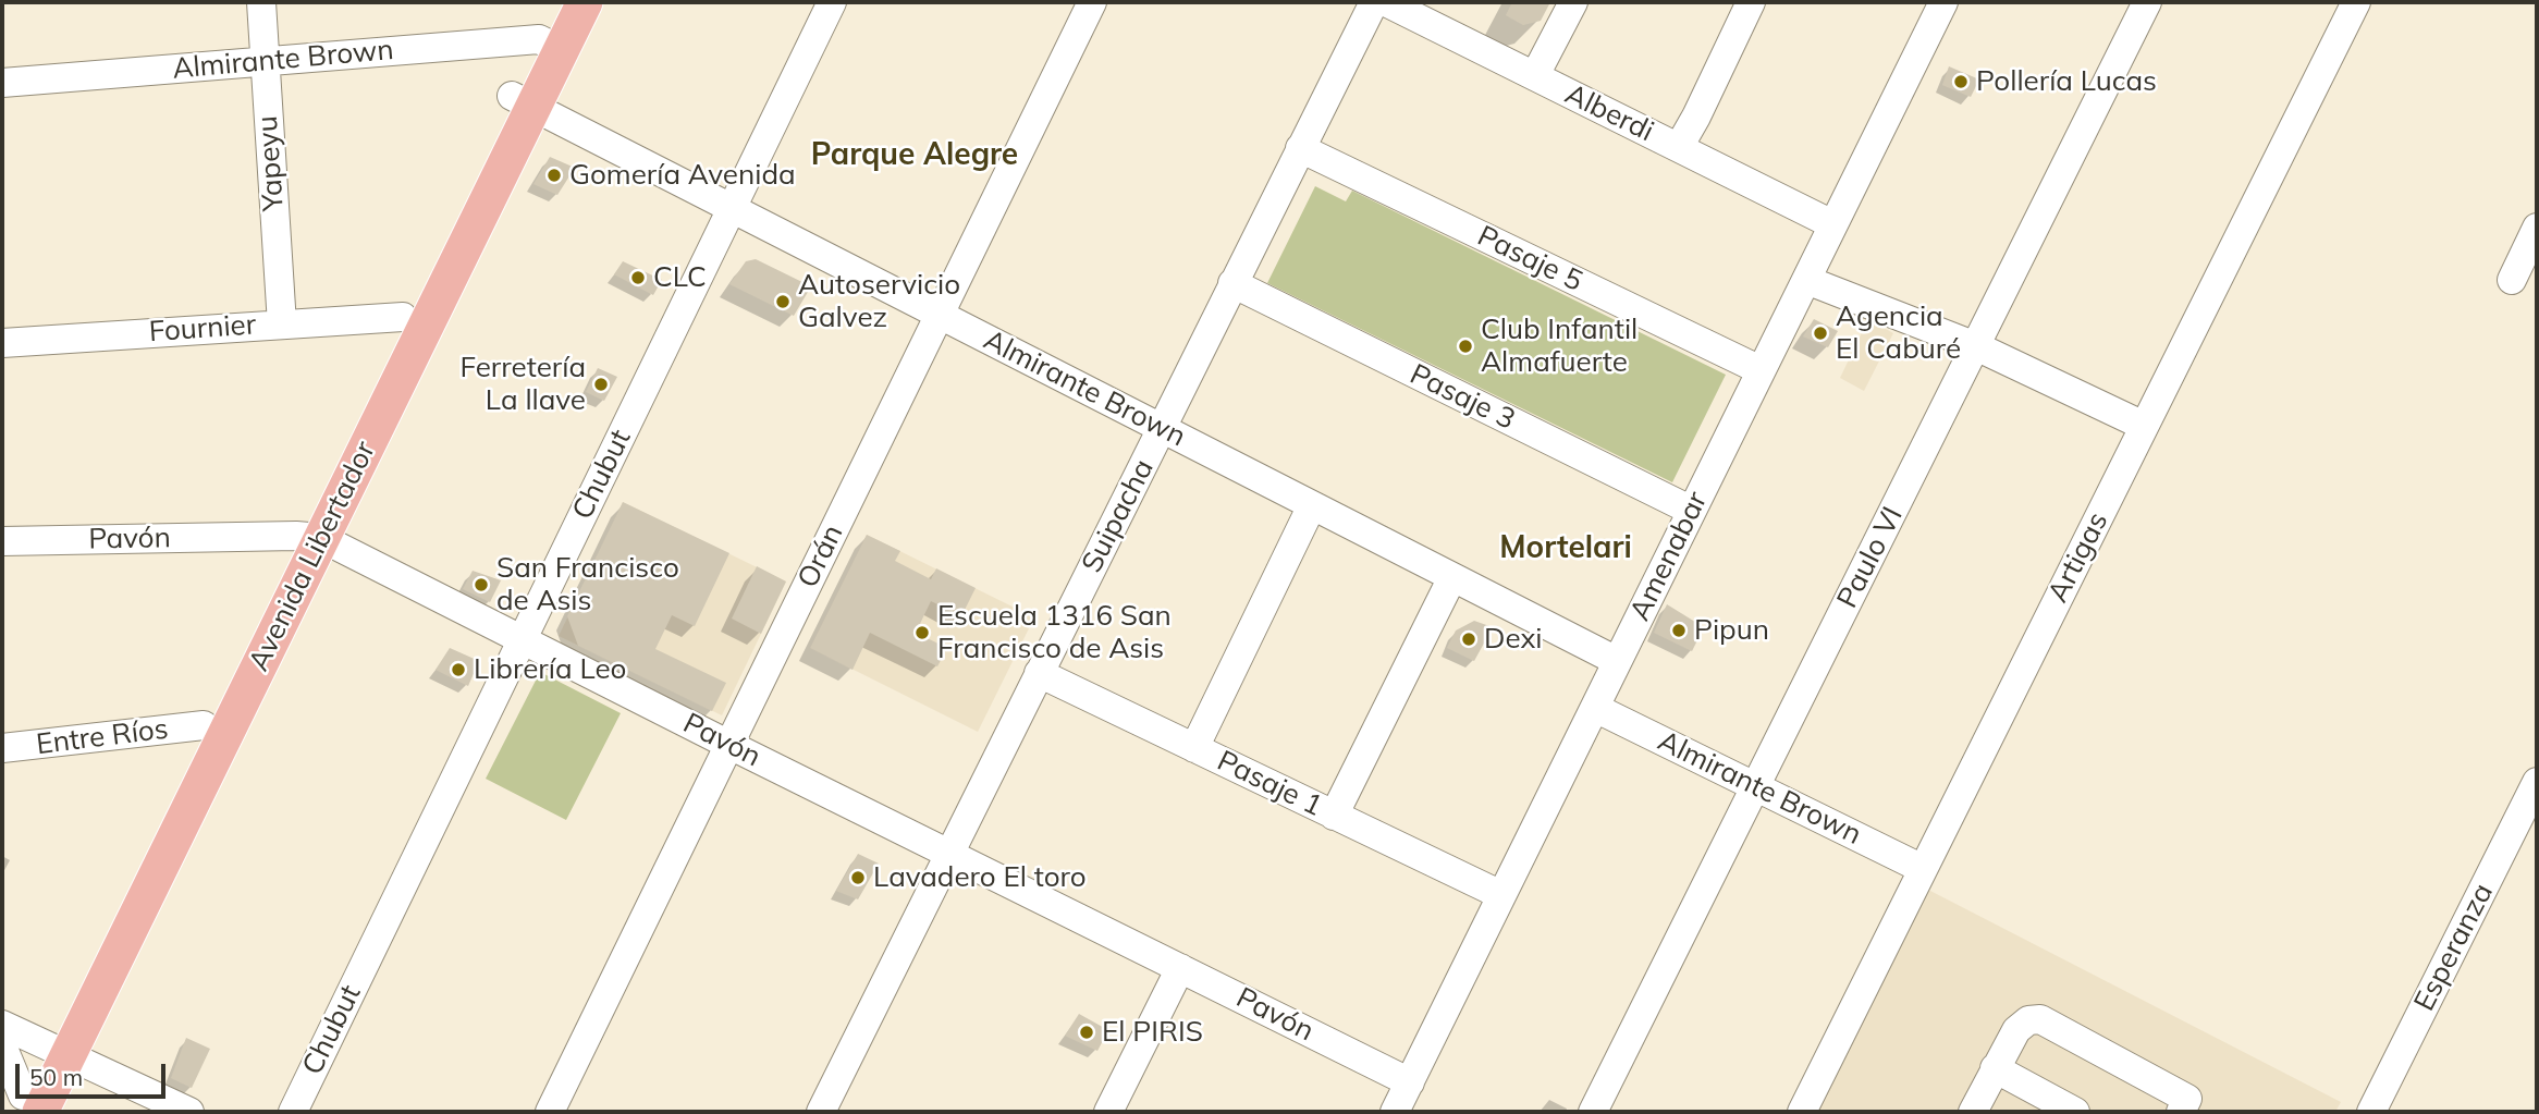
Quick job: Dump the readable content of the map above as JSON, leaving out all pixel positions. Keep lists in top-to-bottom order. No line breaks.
{"streets":{"main road":["Avenida Libertador"],"street":["Almirante Brown","Alberdi","Yapeyu","Pasaje 5","Fournier","Pasaje 3","Chubut","Suipacha","Pavón","Orán","Amenabar","Paulo VI","Artigas","Entre Ríos","Pasaje 1","Esperanza"]},"crossings":[["Almirante Brown","Yapeyu"],["Almirante Brown","Chubut"],["Almirante Brown","Suipacha"],["Almirante Brown","Avenida Libertador"],["Almirante Brown","Orán"],["Almirante Brown","Amenabar"],["Almirante Brown","Paulo VI"],["Almirante Brown","Artigas"],["Alberdi","Amenabar"],["Yapeyu","Fournier"],["Pasaje 5","Suipacha"],["Pasaje 5","Amenabar"],["Fournier","Avenida Libertador"],["Pasaje 3","Suipacha"],["Pasaje 3","Amenabar"],["Chubut","Pavón"],["Suipacha","Pavón"],["Suipacha","Pasaje 1"],["Pavón","Avenida Libertador"],["Pavón","Orán"],["Pavón","Amenabar"],["Avenida Libertador","Entre Ríos"],["Amenabar","Pasaje 1"]],"districts":["Parque Alegre","Mortelari"],"places":["Pollería Lucas","Gomería Avenida","CLC","Autoservicio Galvez","Agencia El Caburé","Club Infantil Almafuerte","Ferretería La llave","San Francisco de Asis","Pipun","Escuela 1316 San Francisco de Asis","Dexi","Librería Leo","Lavadero El toro","El PIRIS"],"scale_bar":"50 m"}
